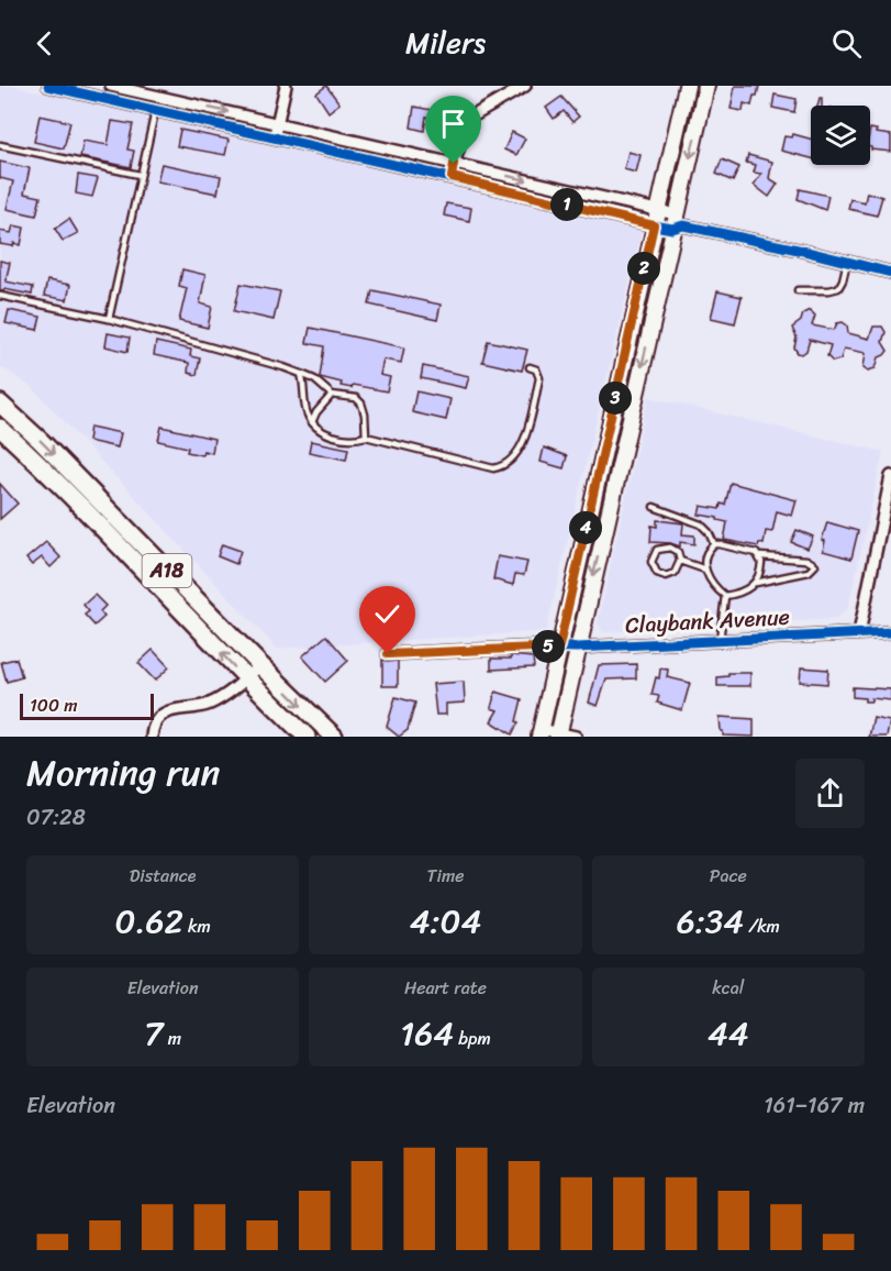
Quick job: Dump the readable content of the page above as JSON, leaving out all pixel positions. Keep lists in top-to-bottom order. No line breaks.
{"streets":{"highway":["A18"],"street":["Claybank Avenue"]},"scale_bar":"100 m","page":{"header":"Milers","pins":["1","2","3","4","5"],"scale":"100 m","heading":["Morning run","07:28"],"stats":[["Distance","0.62 km"],["Time","4:04"],["Pace","6:34 /km"],["Elevation","7 m"],["Heart rate","164 bpm"],["kcal","44"]],"chart":["Elevation","161–167 m"]}}
